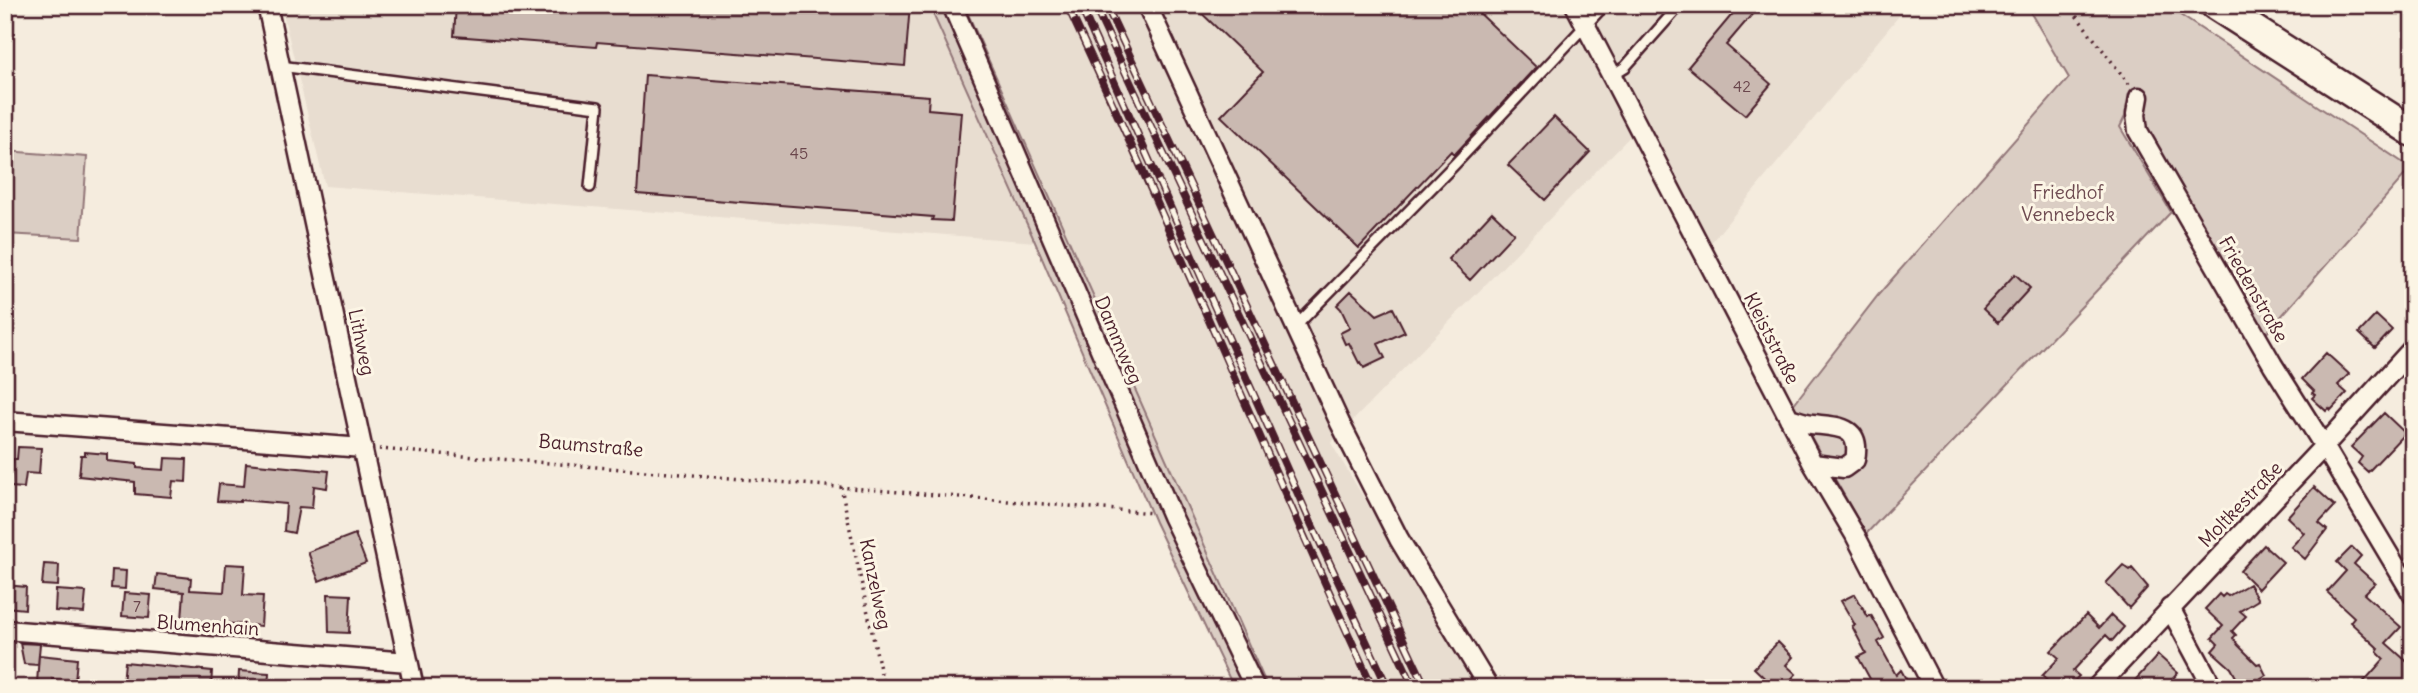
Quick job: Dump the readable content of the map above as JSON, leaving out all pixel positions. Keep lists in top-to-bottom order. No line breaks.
{"streets":{"street":["Friedenstraße","Kleiststraße","Dammweg","Lithweg","Moltkestraße","Blumenhain"],"path":["Baumstraße","Kanzelweg"]},"crossings":[["Friedenstraße","Moltkestraße"],["Dammweg","Baumstraße"],["Lithweg","Baumstraße"],["Lithweg","Blumenhain"],["Baumstraße","Kanzelweg"]],"parks":["Friedhof Vennebeck"],"house_numbers":["42","45","7"]}
